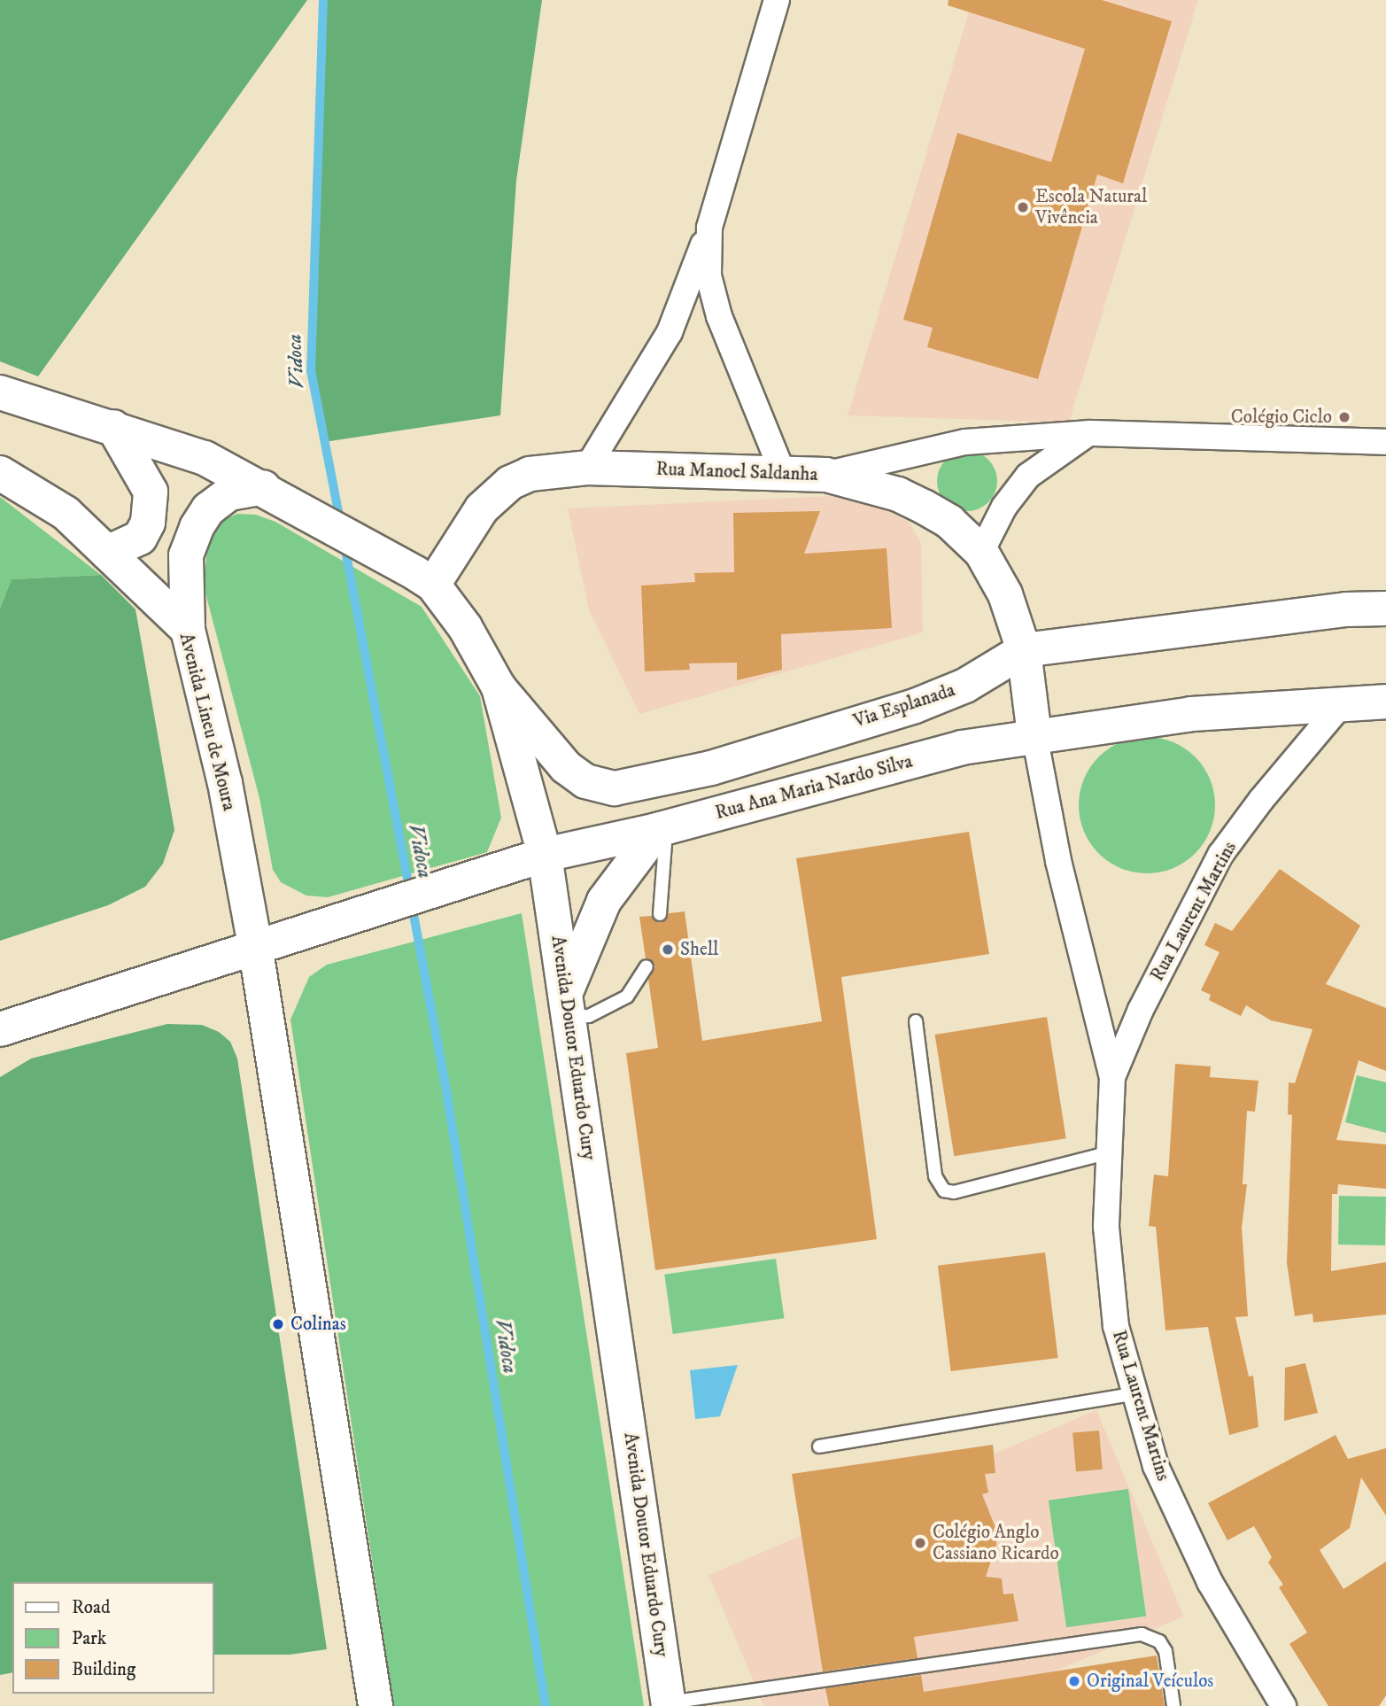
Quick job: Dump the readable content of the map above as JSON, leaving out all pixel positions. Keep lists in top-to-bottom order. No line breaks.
{"streets":{"main road":["Rua Manoel Saldanha","Via Esplanada","Avenida Lineu de Moura","Rua Ana Maria Nardo Silva","Avenida Doutor Eduardo Cury"],"street":["Rua Laurent Martins"]},"crossings":[["Rua Manoel Saldanha","Avenida Doutor Eduardo Cury"],["Via Esplanada","Avenida Doutor Eduardo Cury"],["Avenida Lineu de Moura","Rua Ana Maria Nardo Silva"],["Rua Ana Maria Nardo Silva","Rua Laurent Martins"],["Rua Ana Maria Nardo Silva","Avenida Doutor Eduardo Cury"]],"water":["Vidoca"],"places":["Escola Natural Vivência","Colégio Ciclo","Shell","Colinas","Colégio Anglo Cassiano Ricardo","Original Veículos"],"legend":["Road","Park","Building"]}
